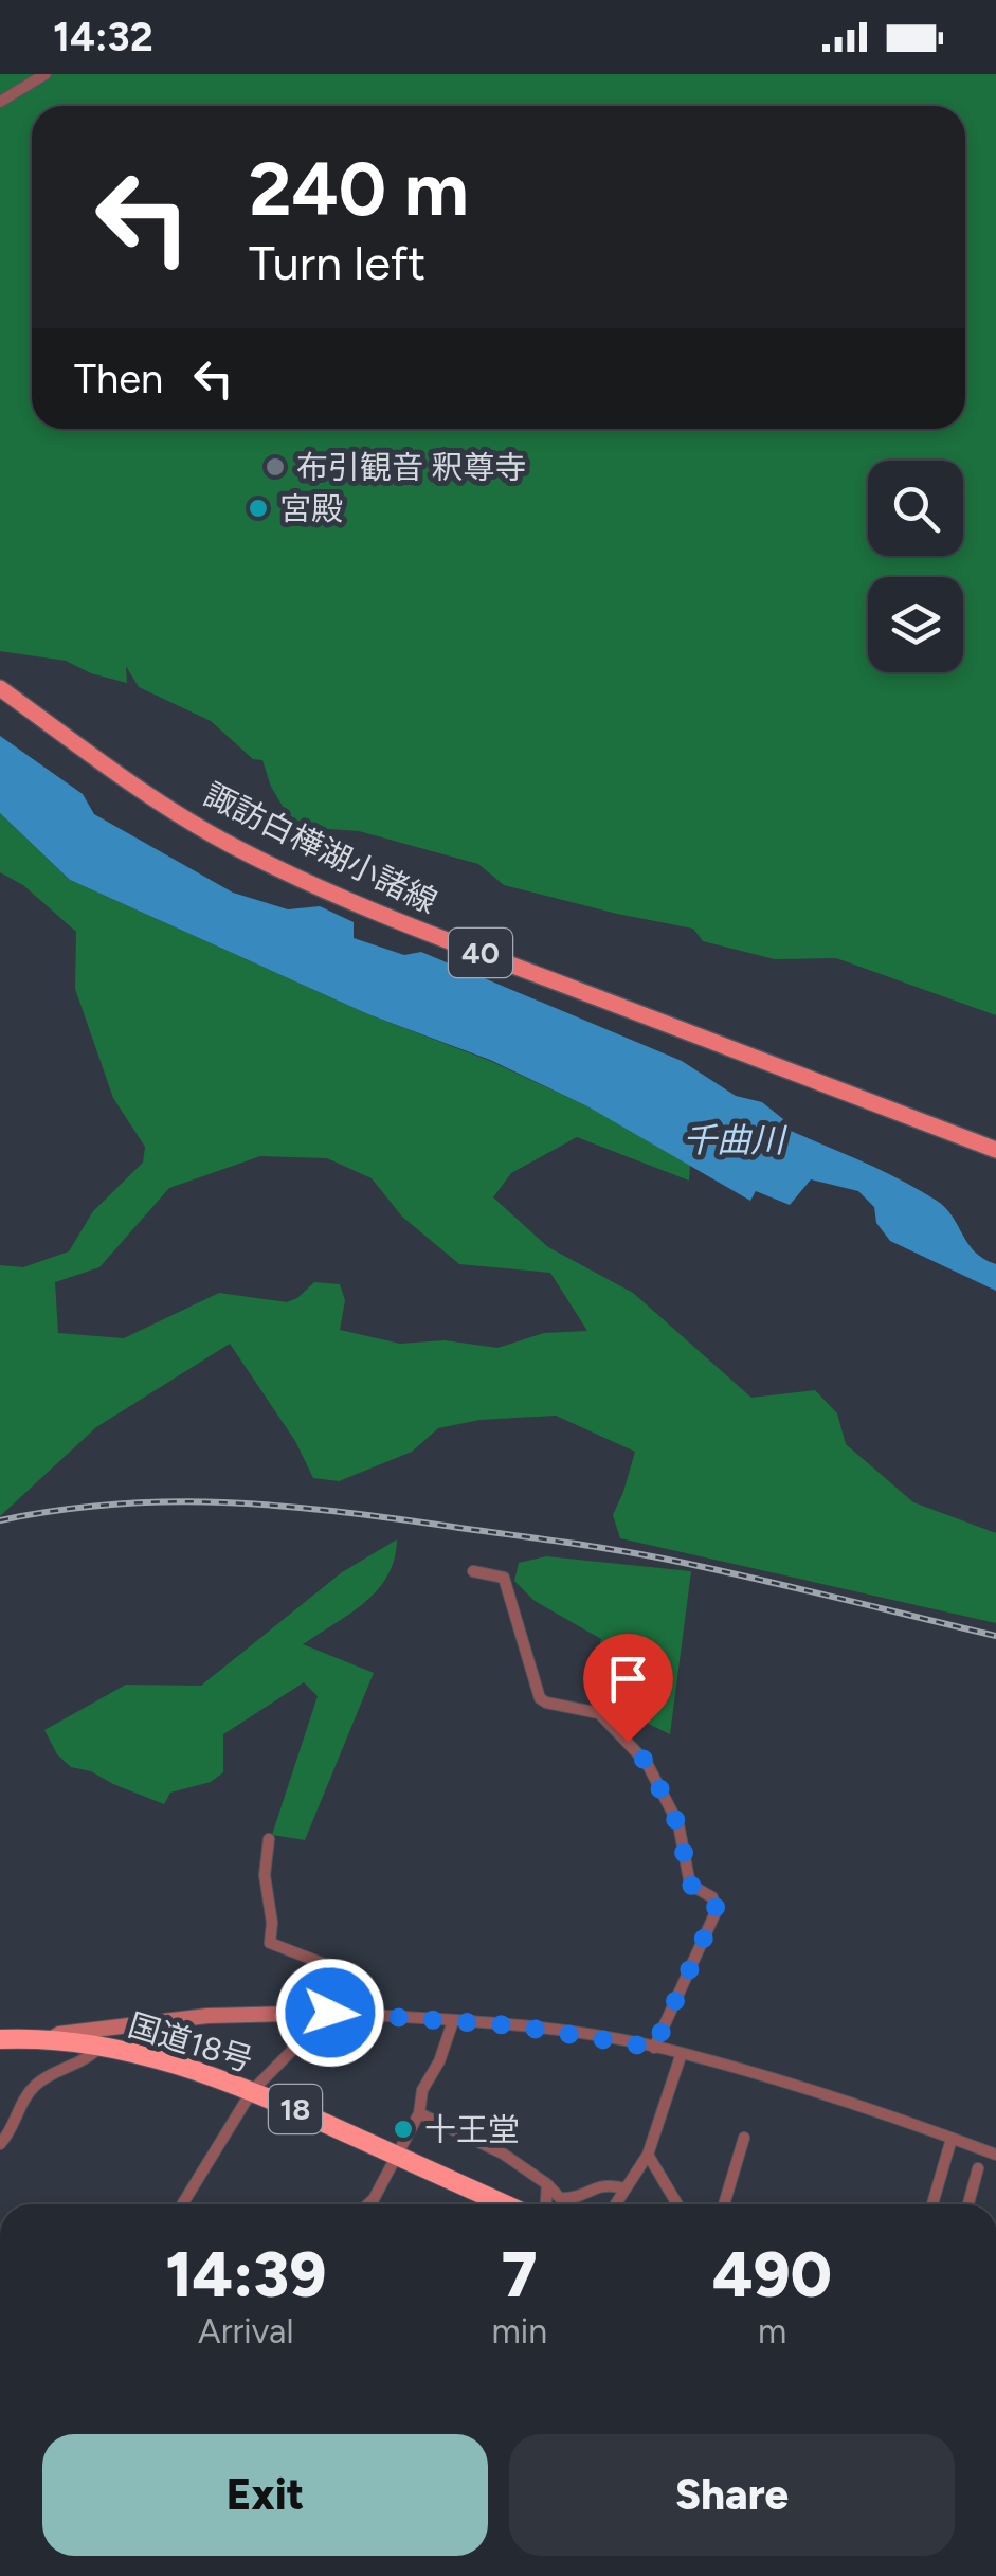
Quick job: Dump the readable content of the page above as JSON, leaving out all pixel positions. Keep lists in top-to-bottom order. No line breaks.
{"streets":{"highway":["国道18号","18"],"main road":["諏訪白樺湖小諸線","40"]},"water":["千曲川"],"places":["布引観音 釈尊寺","宮殿","十王堂"],"page":{"status":"14:32","turn":["240 m","Turn left"],"then":"Then","eta":["14:39","Arrival","7","min","490","m"],"buttons":["Exit","Share"]}}
